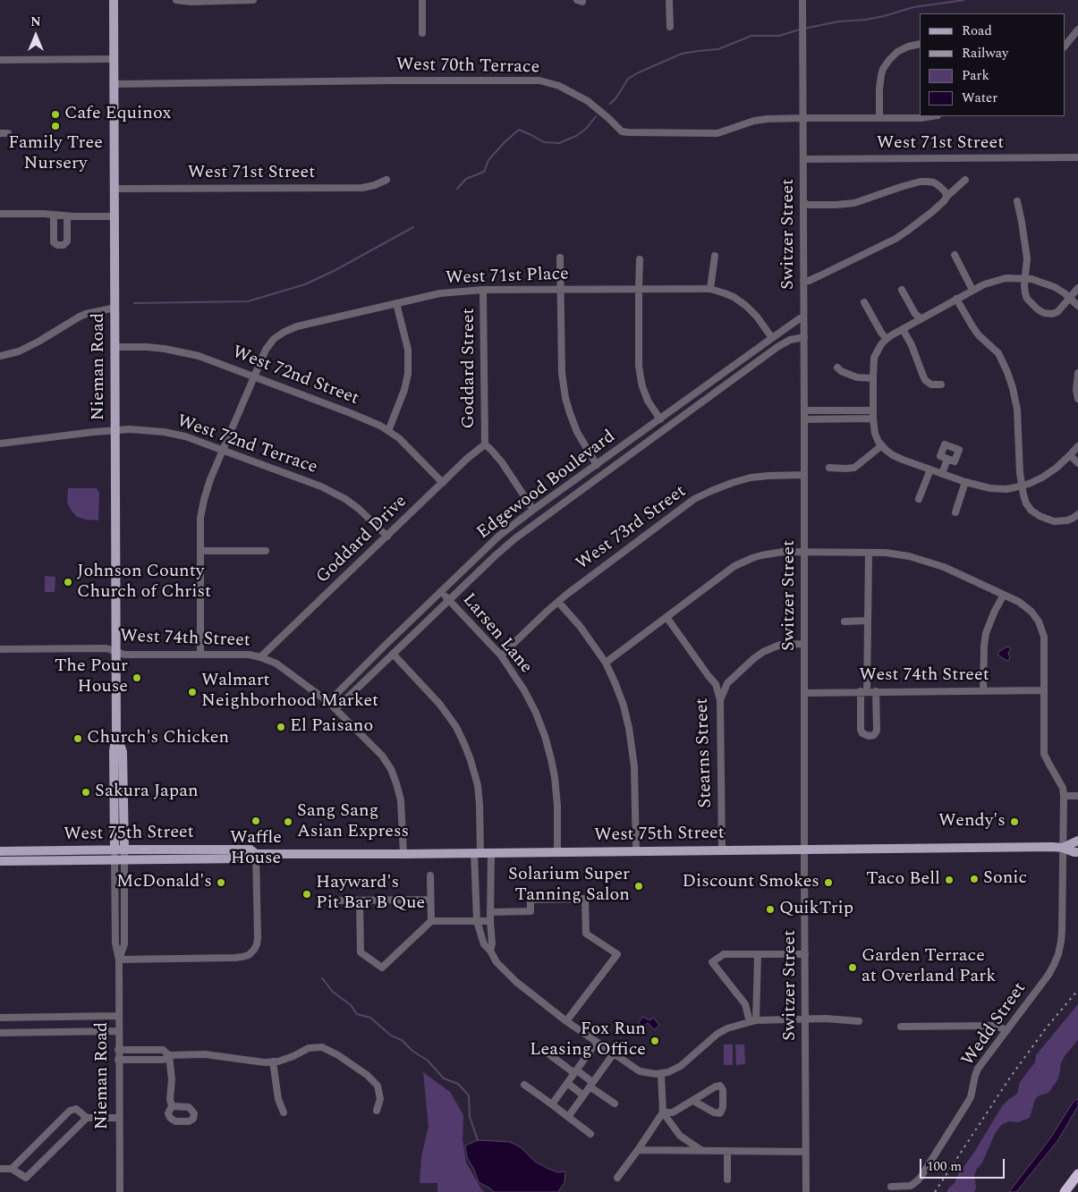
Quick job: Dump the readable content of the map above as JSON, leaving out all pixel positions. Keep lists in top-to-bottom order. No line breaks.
{"streets":{"main road":["Nieman Road","West 75th Street"],"street":["West 70th Terrace","West 71st Street","Switzer Street","West 71st Place","Goddard Street","West 72nd Street","West 72nd Terrace","Edgewood Boulevard","West 73rd Street","Goddard Drive","Larsen Lane","West 74th Street","Stearns Street","Wedd Street"]},"crossings":[["West 70th Terrace","Switzer Street"],["West 70th Terrace","Nieman Road"],["West 71st Street","Switzer Street"],["West 71st Street","Nieman Road"],["Switzer Street","Edgewood Boulevard"],["Switzer Street","West 73rd Street"],["Switzer Street","West 74th Street"],["Switzer Street","West 75th Street"],["West 71st Place","Goddard Street"],["West 71st Place","West 72nd Street"],["West 71st Place","West 72nd Terrace"],["West 71st Place","Edgewood Boulevard"],["West 71st Place","West 74th Street"],["Nieman Road","West 72nd Street"],["Nieman Road","West 72nd Terrace"],["Nieman Road","West 74th Street"],["Nieman Road","West 75th Street"],["Goddard Street","Edgewood Boulevard"],["Goddard Street","Goddard Drive"],["West 72nd Street","Goddard Drive"],["West 72nd Terrace","Goddard Drive"],["Edgewood Boulevard","Larsen Lane"],["Edgewood Boulevard","West 74th Street"],["West 73rd Street","Larsen Lane"],["Goddard Drive","West 74th Street"],["Larsen Lane","West 75th Street"],["West 74th Street","West 75th Street"],["Stearns Street","West 75th Street"],["West 75th Street","Wedd Street"]],"places":["Cafe Equinox","Family Tree Nursery","Johnson County Church of Christ","The Pour House","Walmart Neighborhood Market","El Paisano","Church's Chicken","Sakura Japan","Waffle House","Sang Sang Asian Express","Wendy's","Sonic","Taco Bell","McDonald's","Discount Smokes","Solarium Super Tanning Salon","Hayward's Pit Bar B Que","QuikTrip","Garden Terrace at Overland Park","Fox Run Leasing Office"],"legend":["Road","Railway","Park","Water"],"scale_bar":"100 m","north":"top"}
